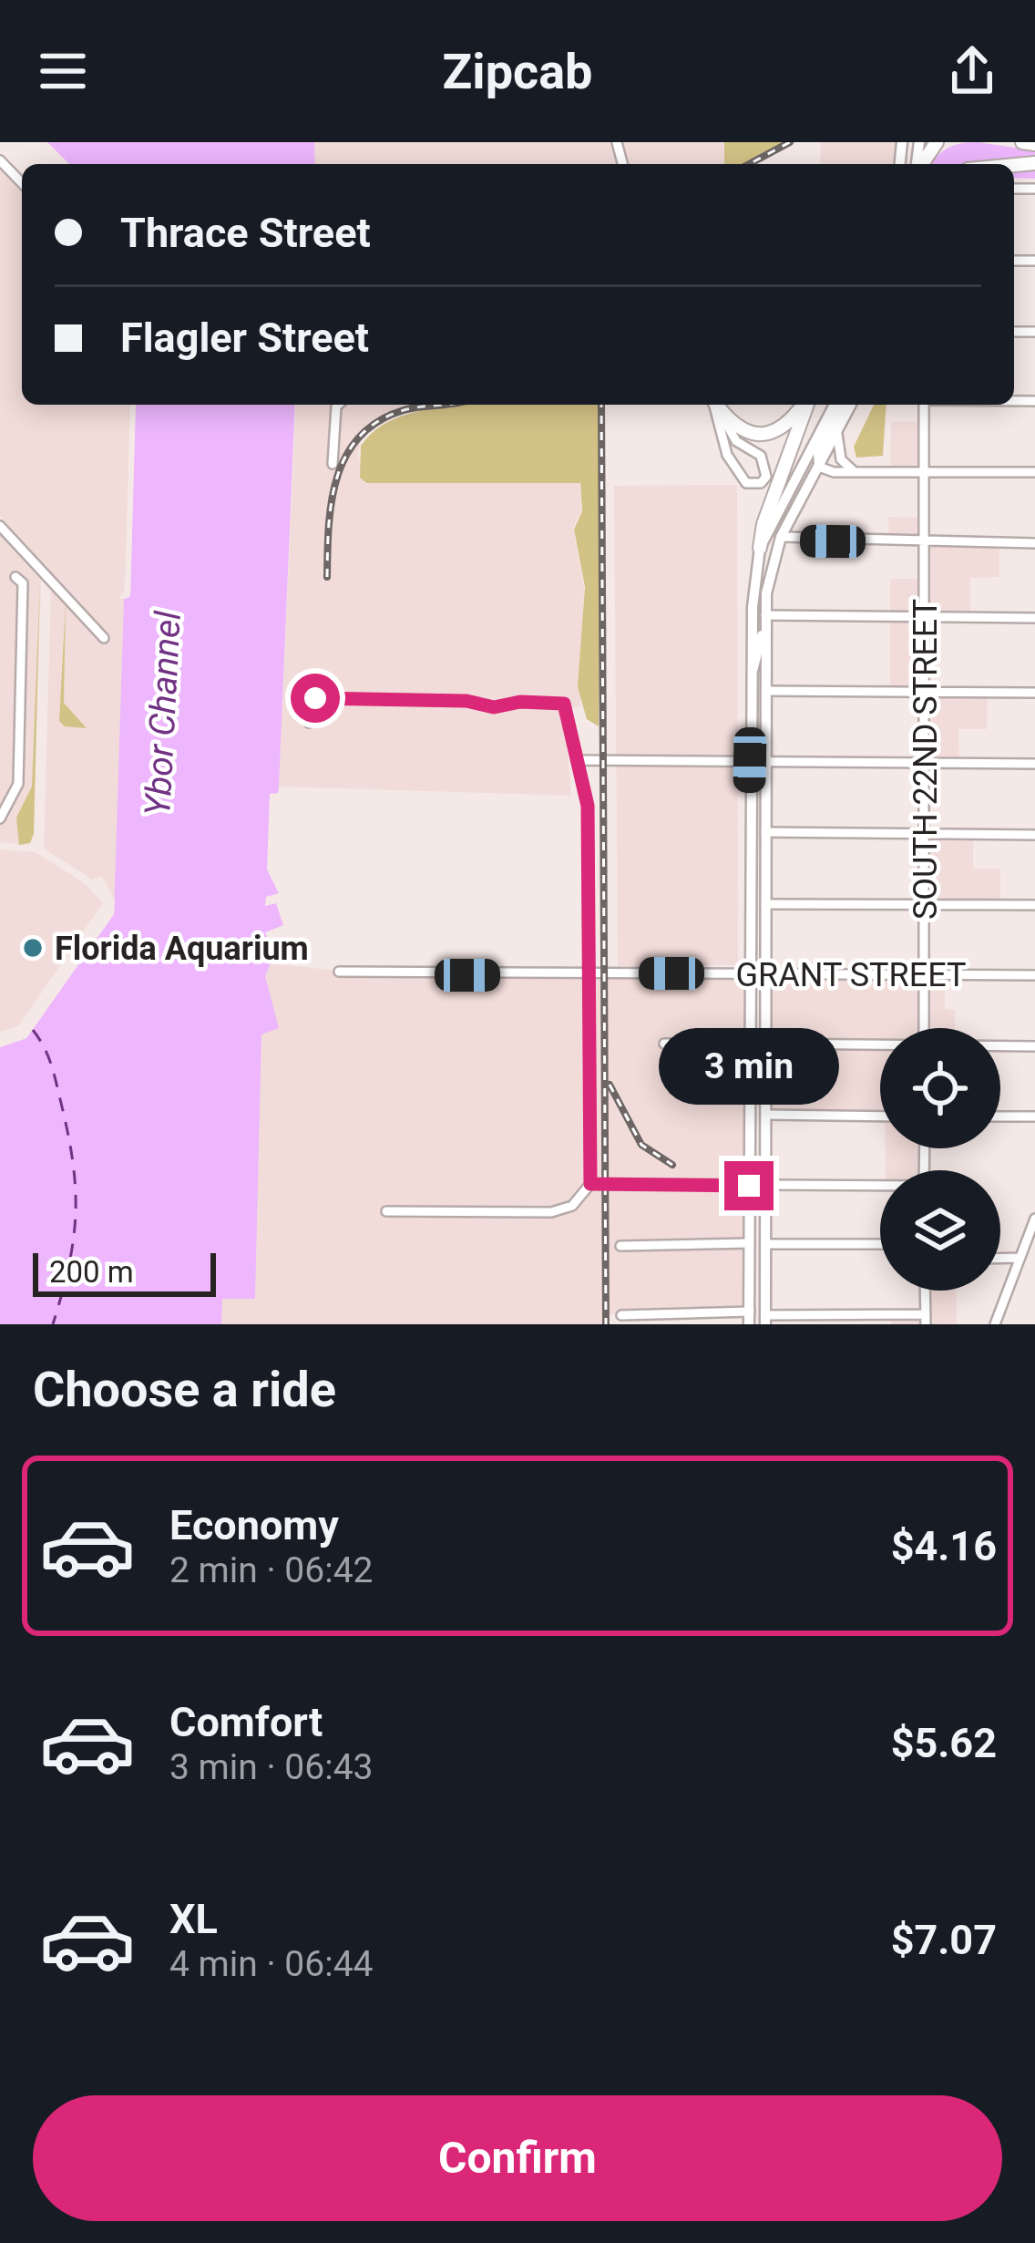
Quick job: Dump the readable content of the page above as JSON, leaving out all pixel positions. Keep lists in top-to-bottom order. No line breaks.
{"streets":{"street":["SOUTH 22ND STREET","GRANT STREET"]},"crossings":[["SOUTH 22ND STREET","GRANT STREET"]],"water":["Ybor Channel"],"places":["Florida Aquarium"],"scale_bar":"200 m","page":{"header":"Zipcab","banner":["Thrace Street","Flagler Street"],"bubble":"3 min","scale":"200 m","heading":"Choose a ride","list":[{"name":"Economy","note":"2 min · 06:42","value":"$4.16"},{"name":"Comfort","note":"3 min · 06:43","value":"$5.62"},{"name":"XL","note":"4 min · 06:44","value":"$7.07"}],"buttons":"Confirm"}}
